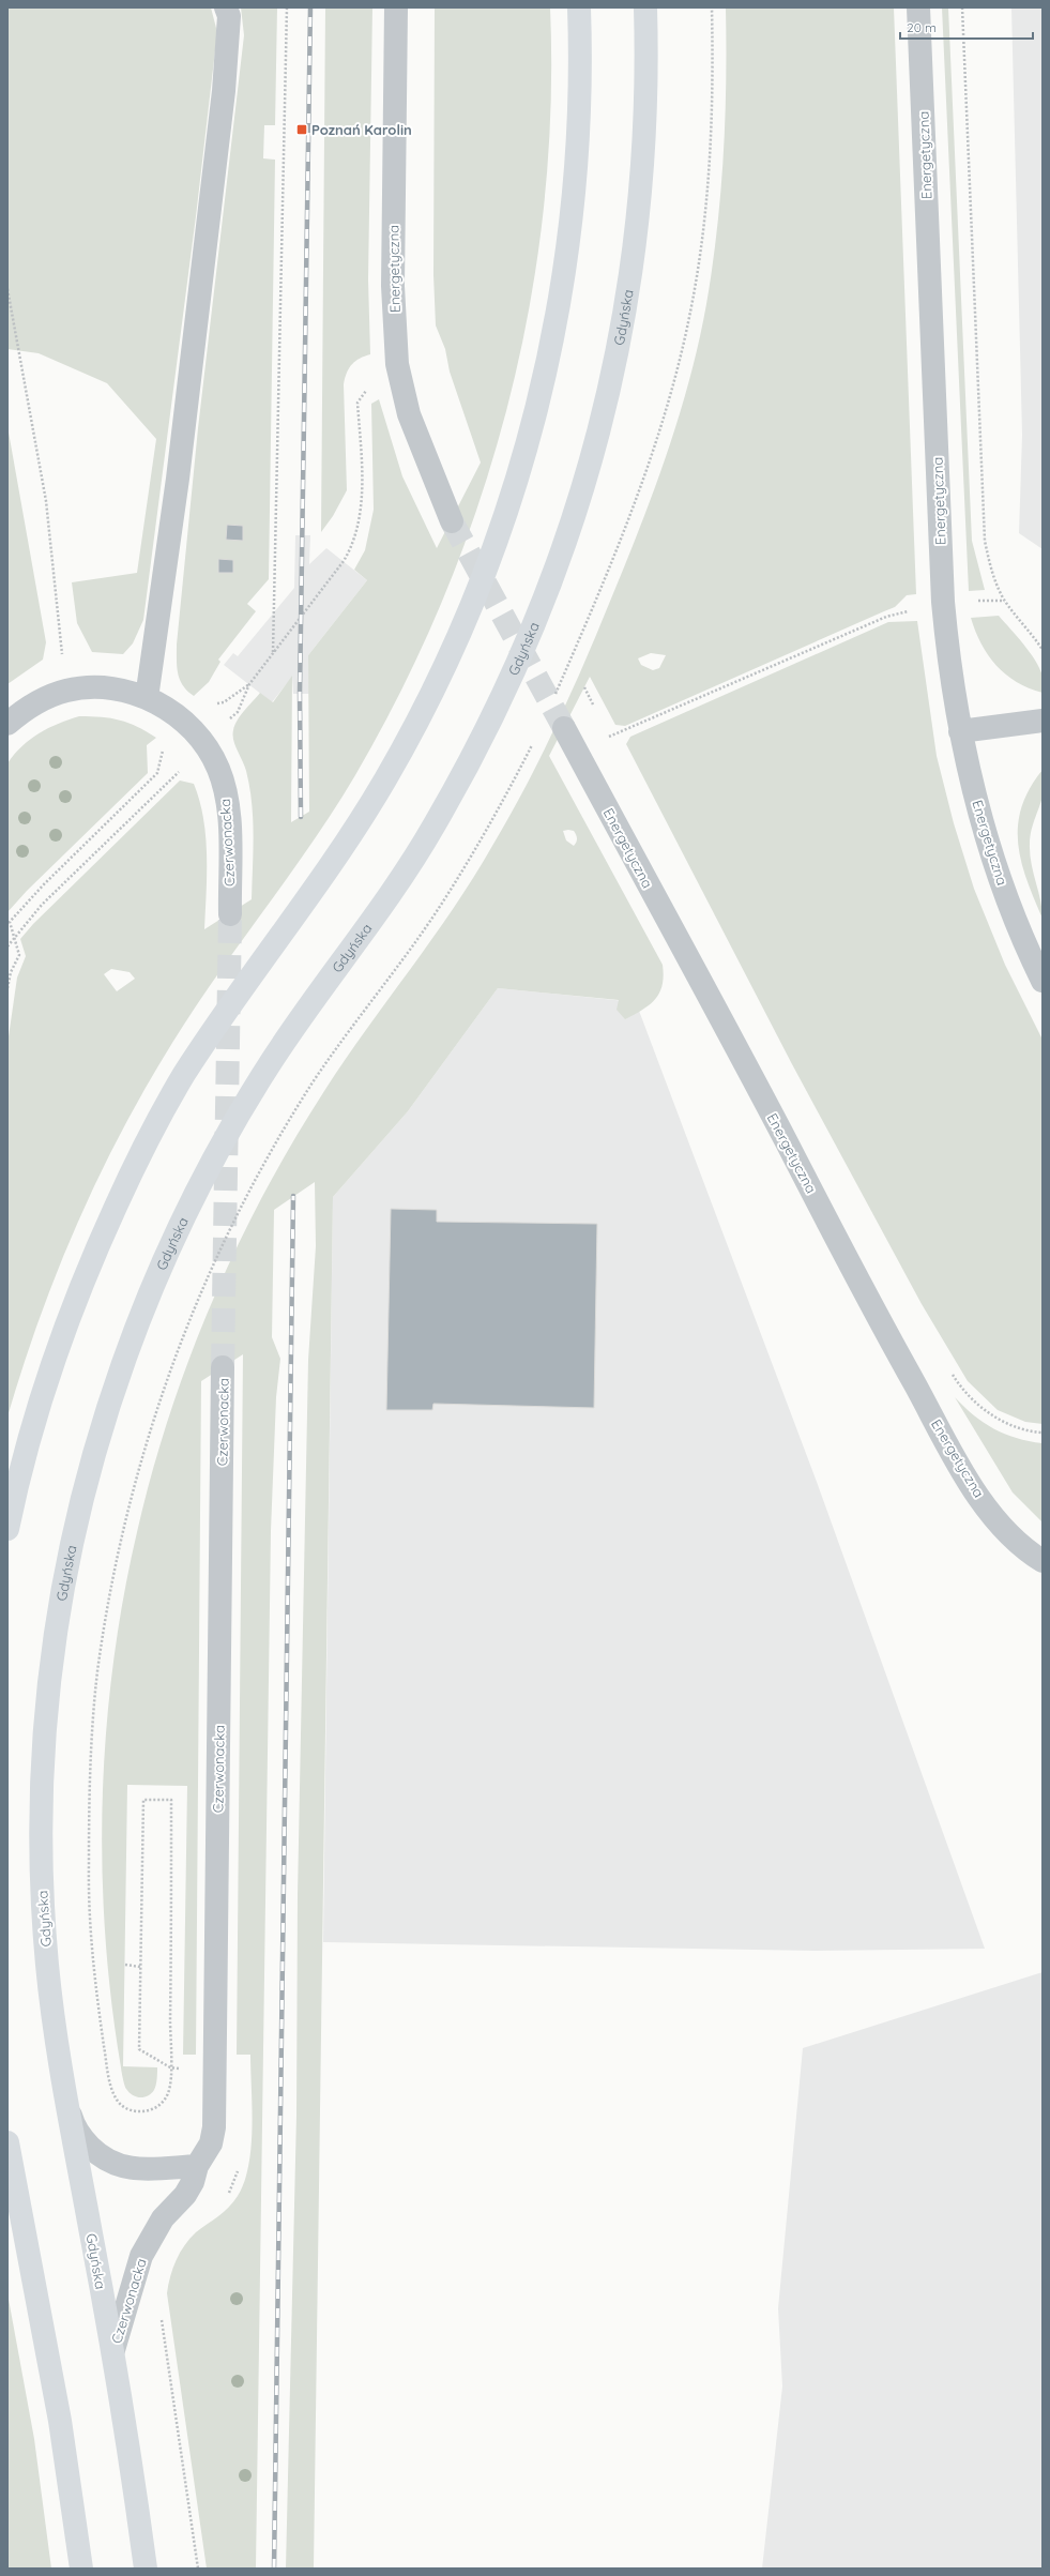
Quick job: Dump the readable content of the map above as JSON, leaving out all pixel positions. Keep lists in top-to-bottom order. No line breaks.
{"streets":{"main road":["Gdyńska"],"street":["Energetyczna","Czerwonacka"]},"crossings":[["Gdyńska","Czerwonacka"]],"places":{"transit":["Poznań Karolin"]},"scale_bar":"20 m"}
